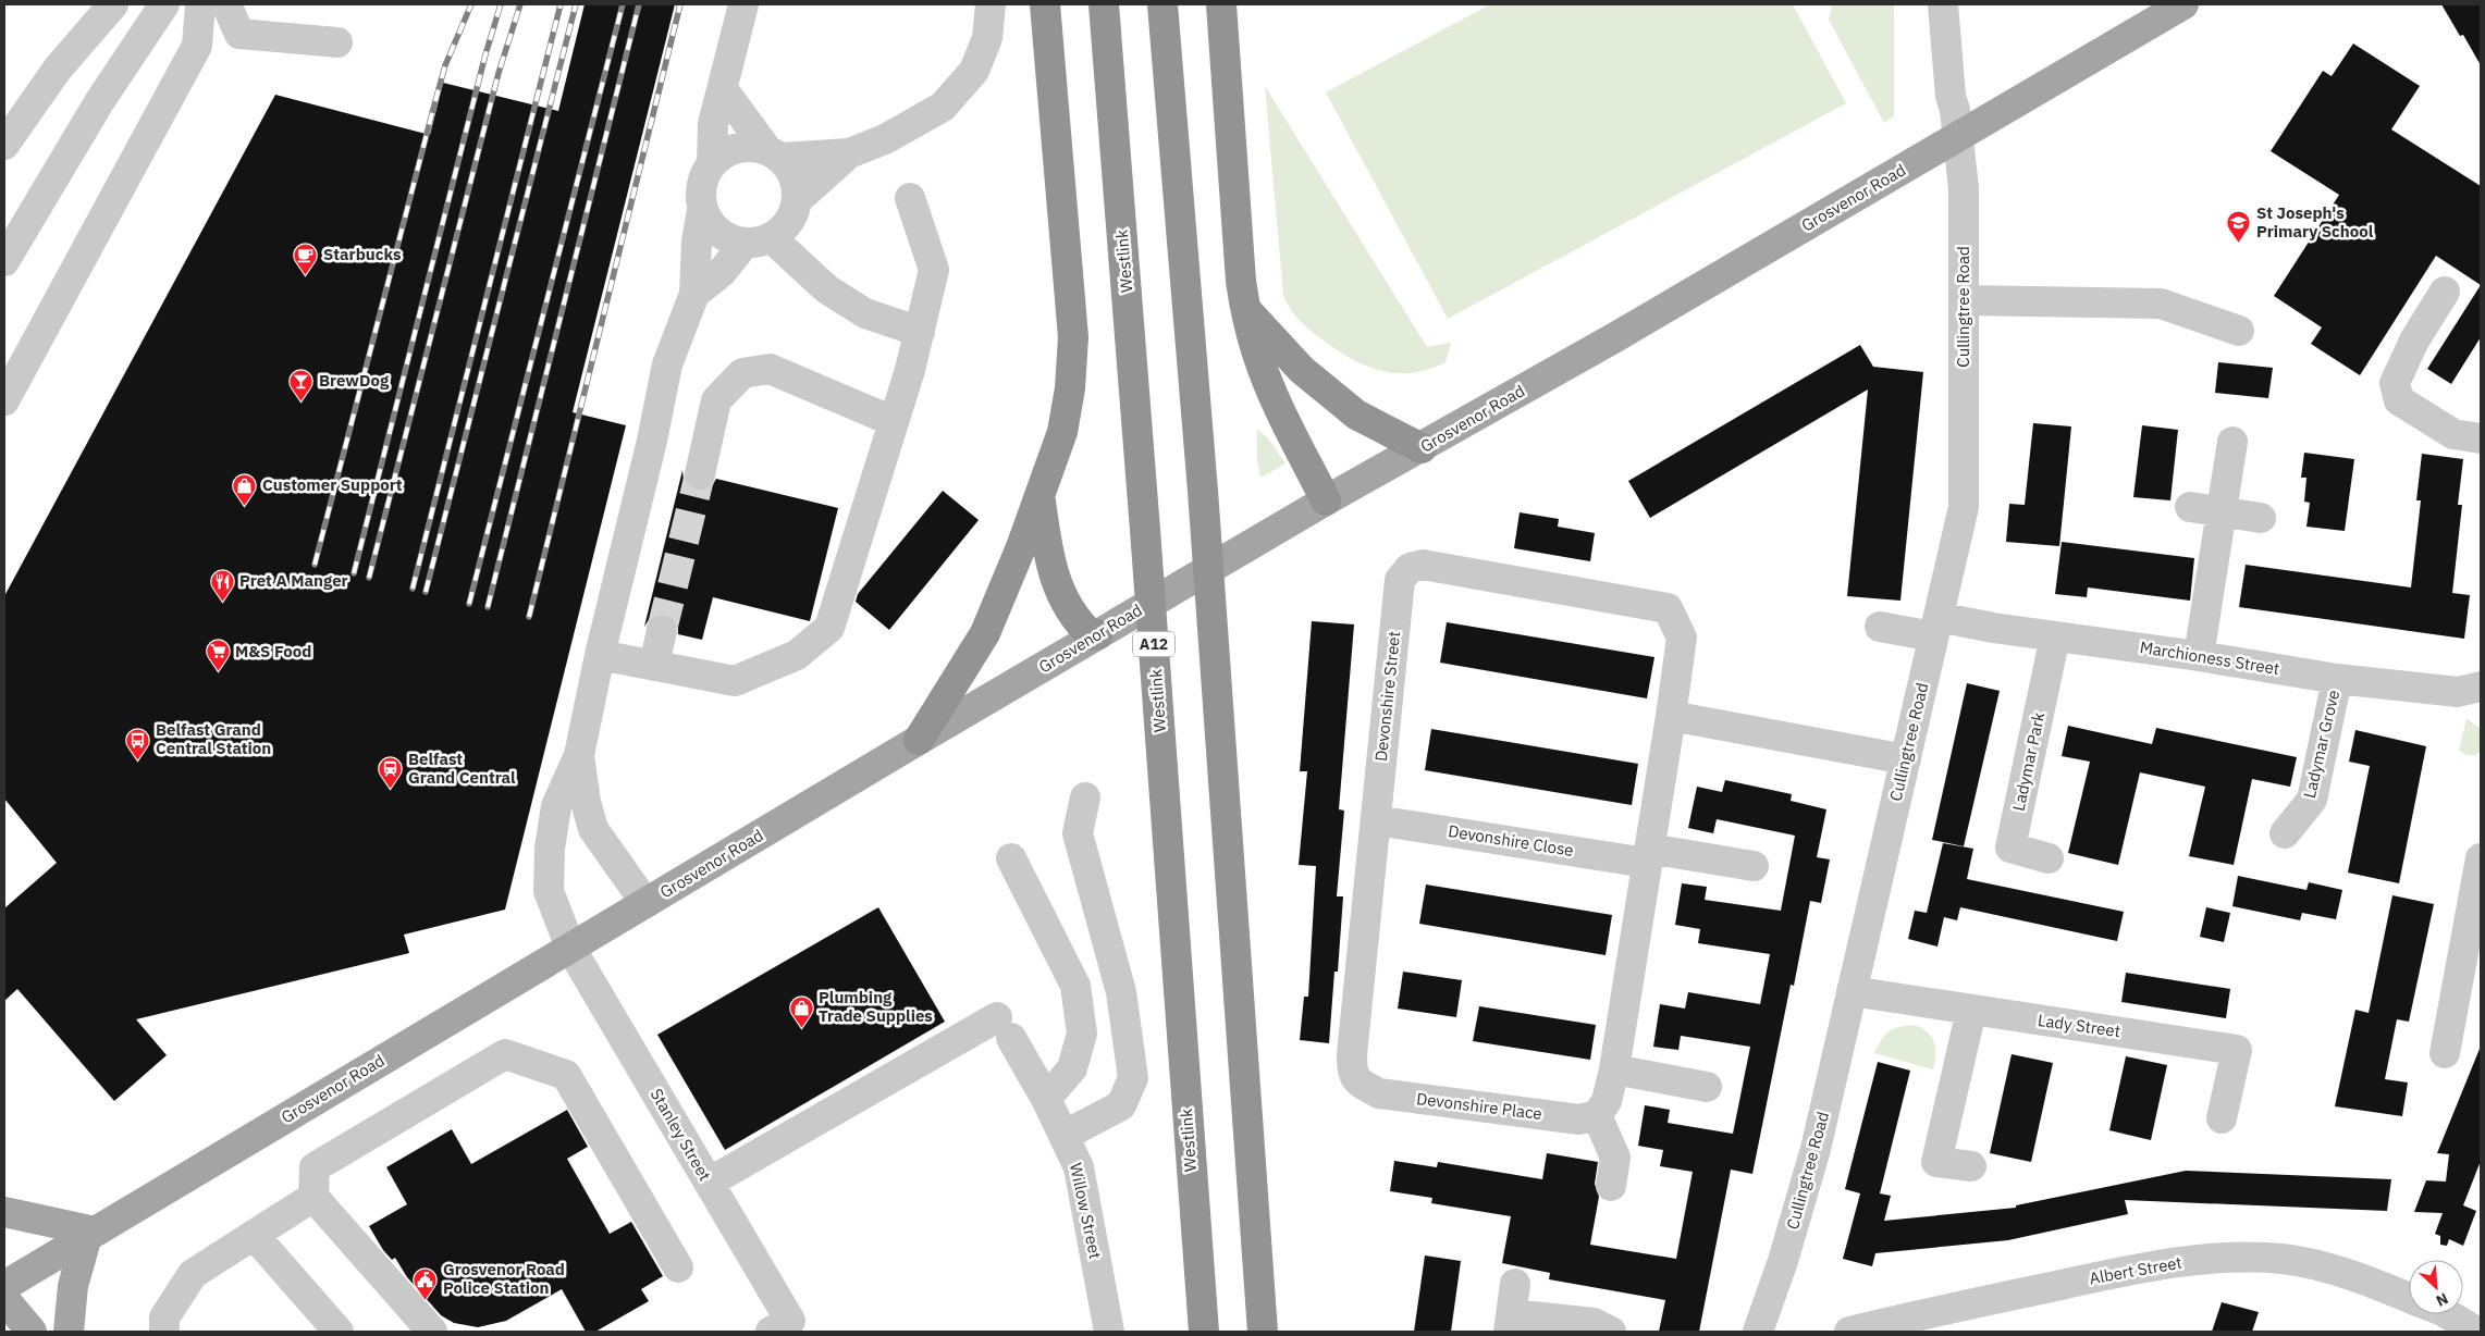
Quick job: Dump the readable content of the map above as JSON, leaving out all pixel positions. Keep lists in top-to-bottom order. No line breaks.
{"streets":{"highway":["Westlink","A12"],"main road":["Grosvenor Road"],"street":["Cullingtree Road","Marchioness Street","Devonshire Street","Ladymar Grove","Ladymar Park","Devonshire Close","Lady Street","Devonshire Place","Stanley Street","Willow Street","Albert Street"]},"crossings":[["Grosvenor Road","Cullingtree Road"],["Grosvenor Road","Stanley Street"],["Cullingtree Road","Marchioness Street"],["Cullingtree Road","Lady Street"],["Marchioness Street","Ladymar Grove"],["Marchioness Street","Ladymar Park"],["Devonshire Street","Devonshire Close"],["Devonshire Street","Devonshire Place"],["Stanley Street","Willow Street"]],"places":{"school or university":["St Joseph's Primary School"],"cafe":["Starbucks"],"bar":["BrewDog"],"shop":["Customer Support","Plumbing Trade Supplies"],"restaurant":["Pret A Manger"],"supermarket":["M&S Food"],"bus stop":["Belfast Grand Central Station"],"station":["Belfast Grand Central"],"public building":["Grosvenor Road Police Station"]},"north":"bottom right"}
